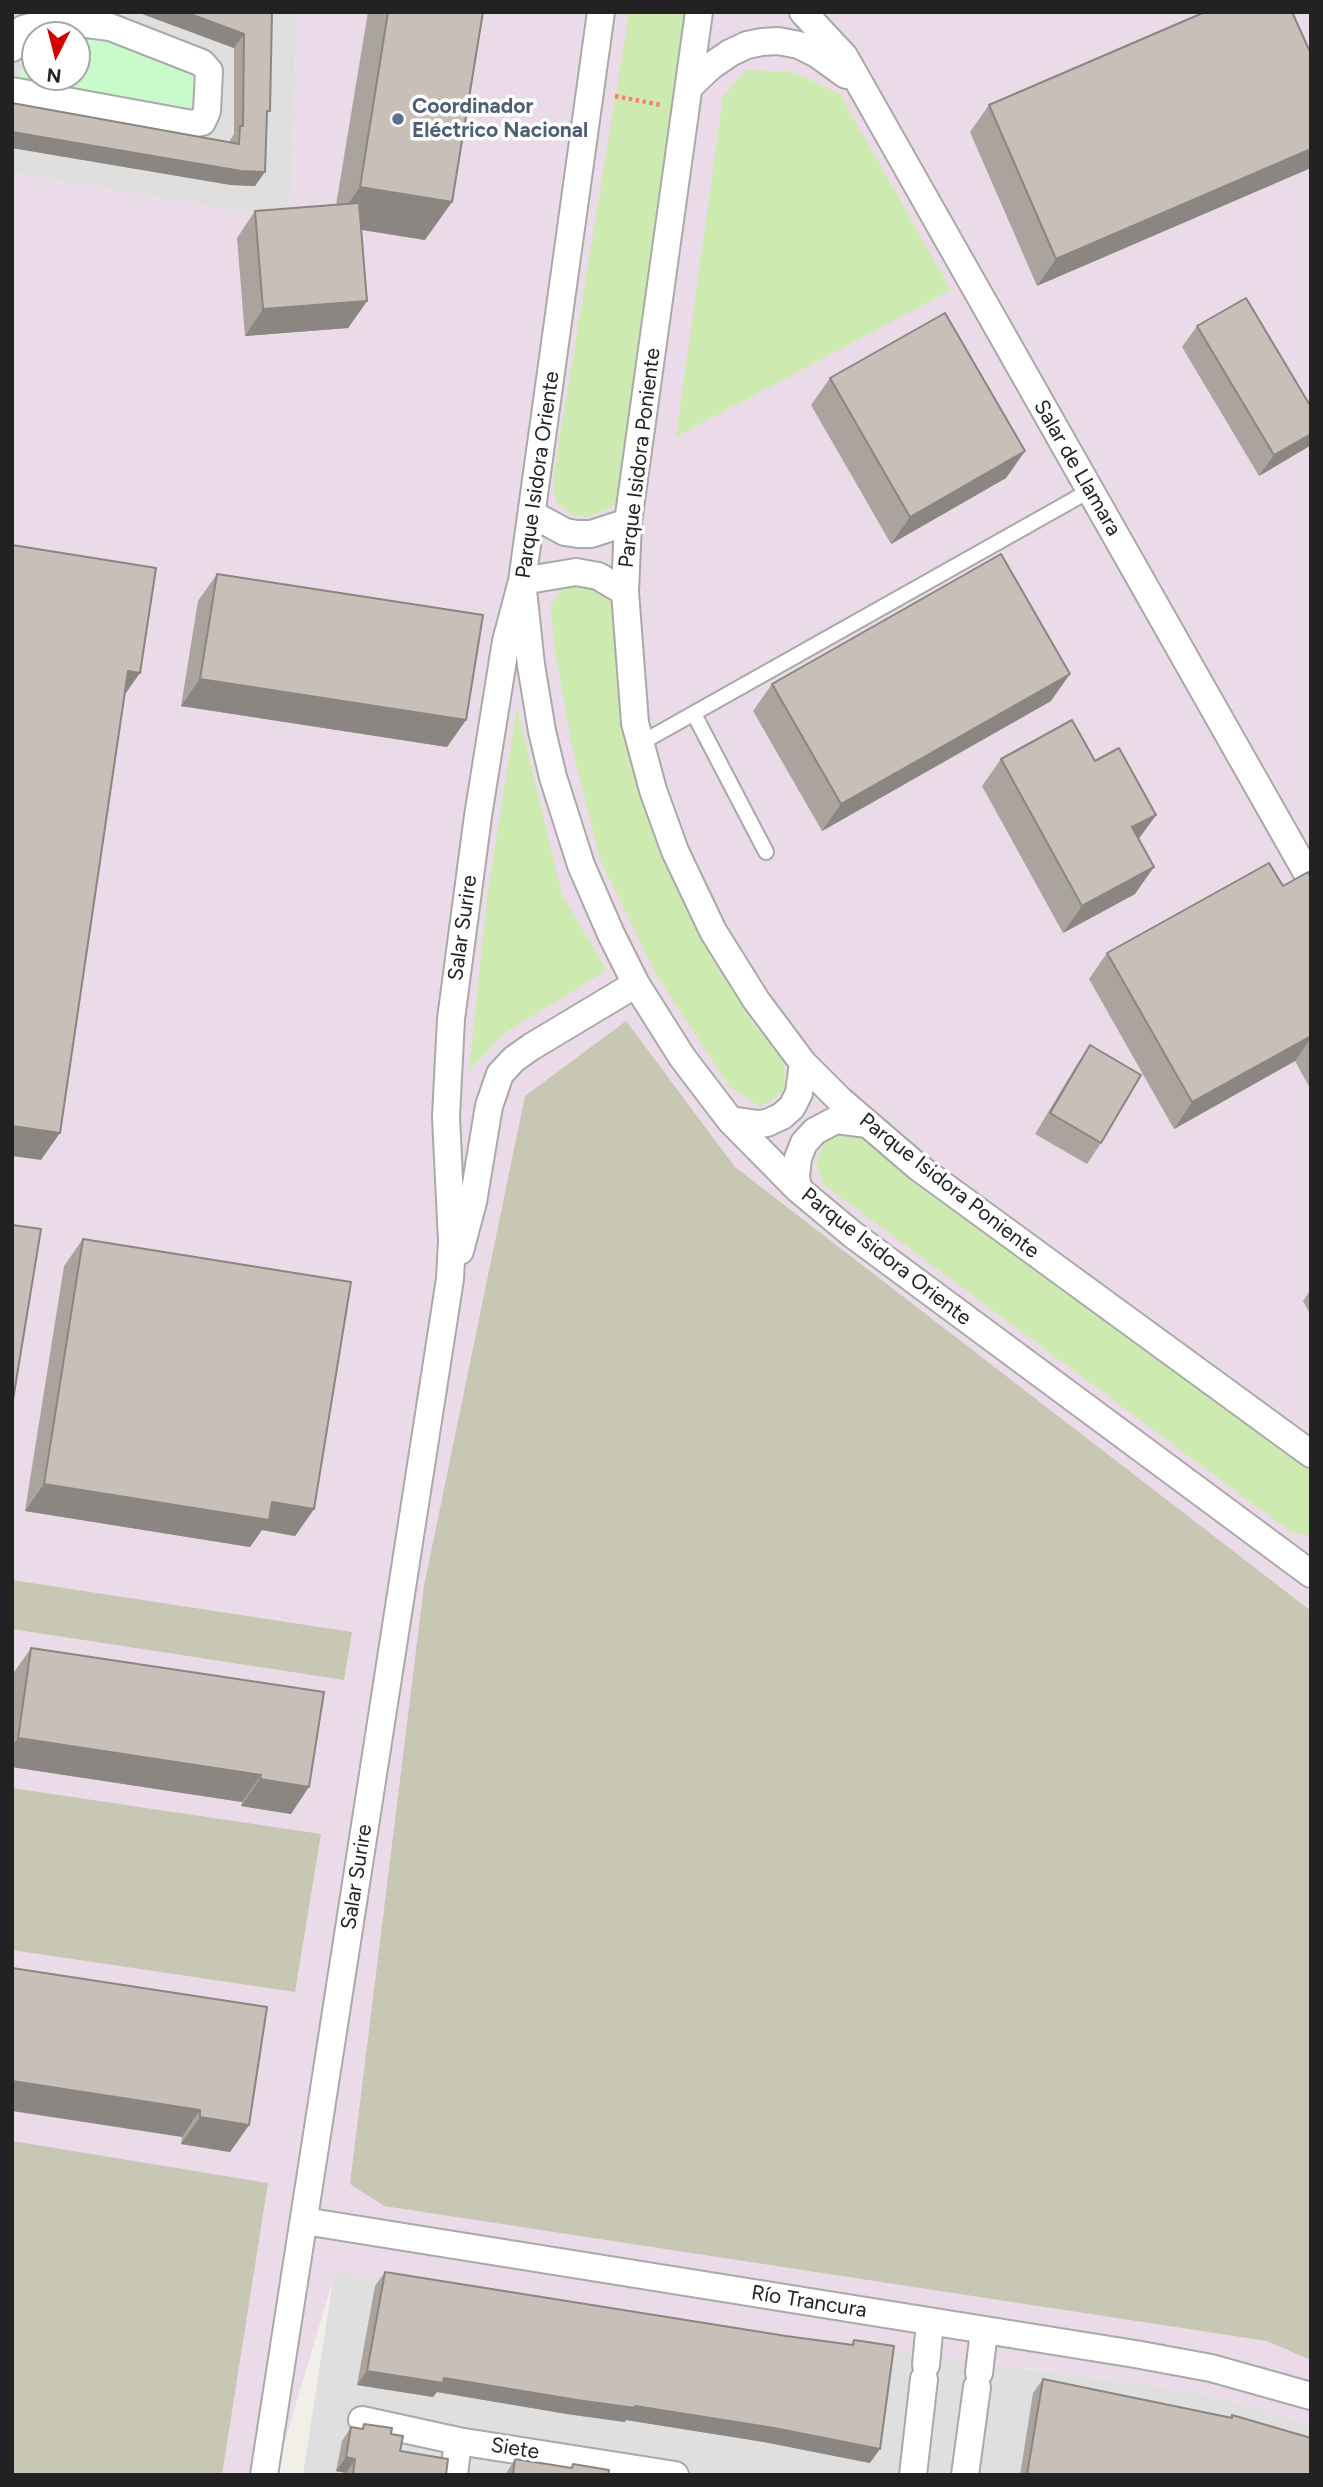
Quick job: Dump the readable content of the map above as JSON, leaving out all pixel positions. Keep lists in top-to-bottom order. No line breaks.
{"streets":{"street":["Parque Isidora Poniente","Salar de Llamara","Parque Isidora Oriente","Salar Surire","Río Trancura","Siete"]},"crossings":[["Parque Isidora Oriente","Salar Surire"],["Salar Surire","Río Trancura"]],"places":["Coordinador Eléctrico Nacional"],"north":"bottom"}
